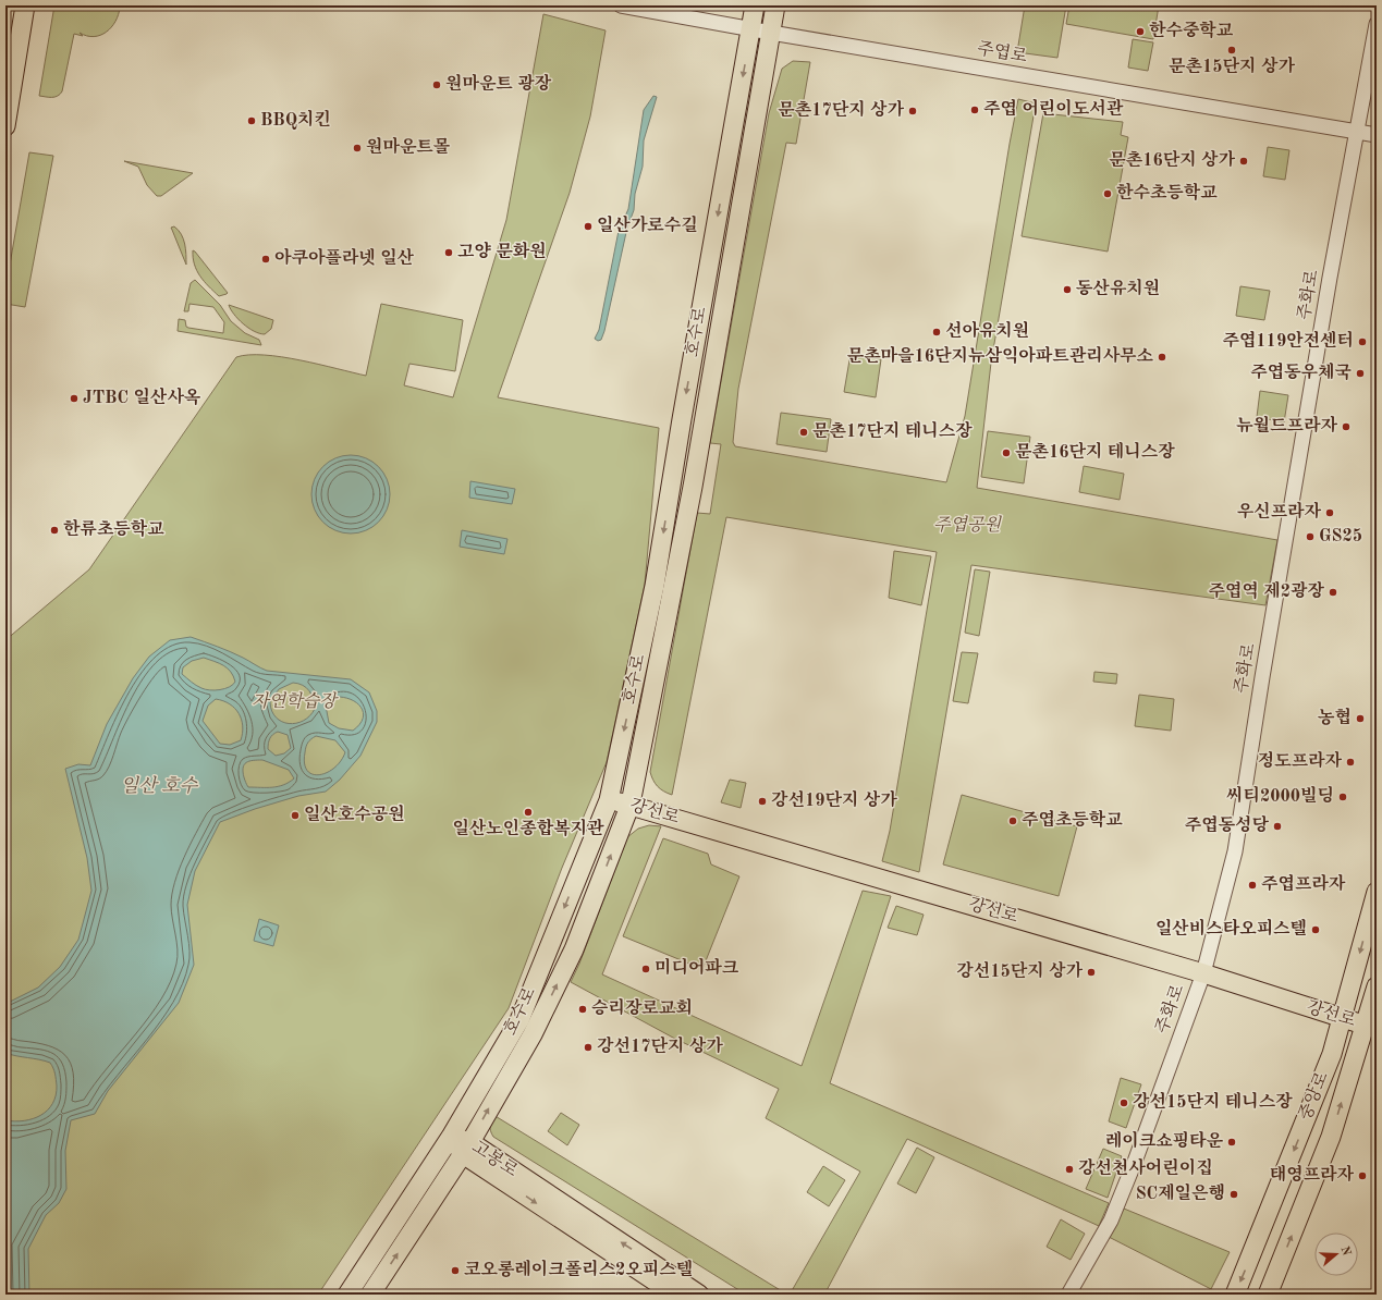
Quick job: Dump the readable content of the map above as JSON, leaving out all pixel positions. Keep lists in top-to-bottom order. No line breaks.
{"streets":{"main road":["호수로","강선로","중앙로","고봉로"],"street":["주엽로","주화로"]},"crossings":[["주엽로","주화로"],["주엽로","호수로"],["주화로","강선로"],["호수로","강선로"],["호수로","고봉로"],["강선로","중앙로"]],"water":["일산 호수"],"parks":["주엽공원","자연학습장"],"places":["한수중학교","문촌15단지 상가","원마운트 광장","주엽 어린이도서관","문촌17단지 상가","BBQ치킨","원마운트몰","문촌16단지 상가","한수초등학교","일산가로수길","고양 문화원","아쿠아플라넷 일산","동산유치원","선아유치원","주엽119안전센터","문촌마을16단지뉴삼익아파트관리사무소","주엽동우체국","JTBC 일산사옥","뉴월드프라자","문촌17단지 테니스장","문촌16단지 테니스장","우신프라자","한류초등학교","GS25","주엽역 제2광장","농협","정도프라자","씨티2000빌딩","강선19단지 상가","일산노인종합복지관","일산호수공원","주엽초등학교","주엽동성당","주엽프라자","일산비스타오피스텔","미디어파크","강선15단지 상가","승리장로교회","강선17단지 상가","강선15단지 테니스장","레이크쇼핑타운","강선천사어린이집","태영프라자","SC제일은행","코오롱레이크폴리스2오피스텔"],"north":"right"}
